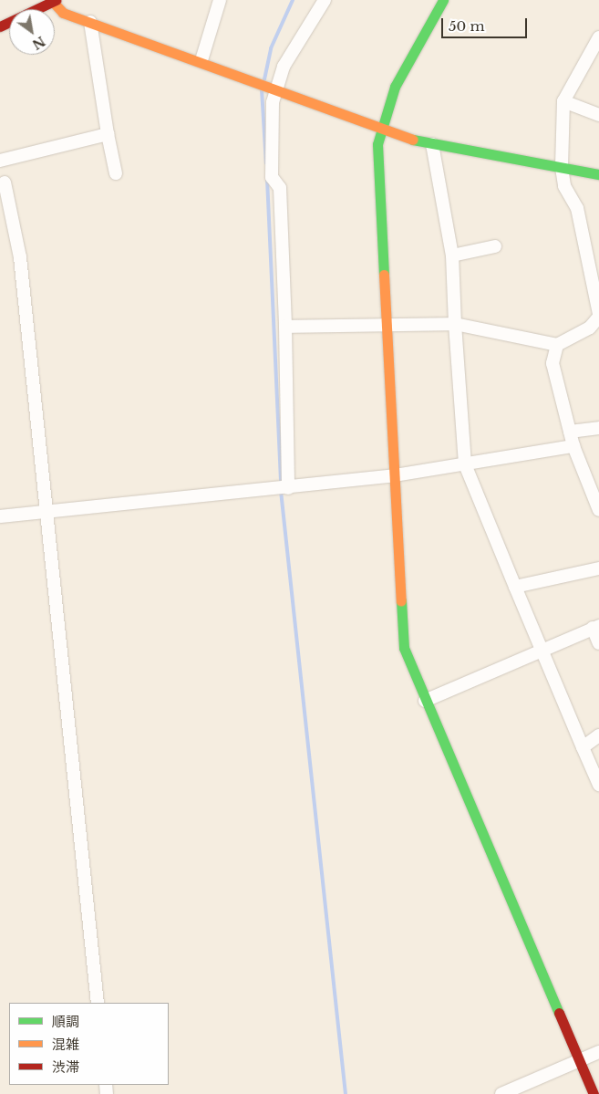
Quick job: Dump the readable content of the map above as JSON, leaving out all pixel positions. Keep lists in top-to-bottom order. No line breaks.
{"legend":["順調","混雑","渋滞"],"scale_bar":"50 m","north":"bottom right"}
